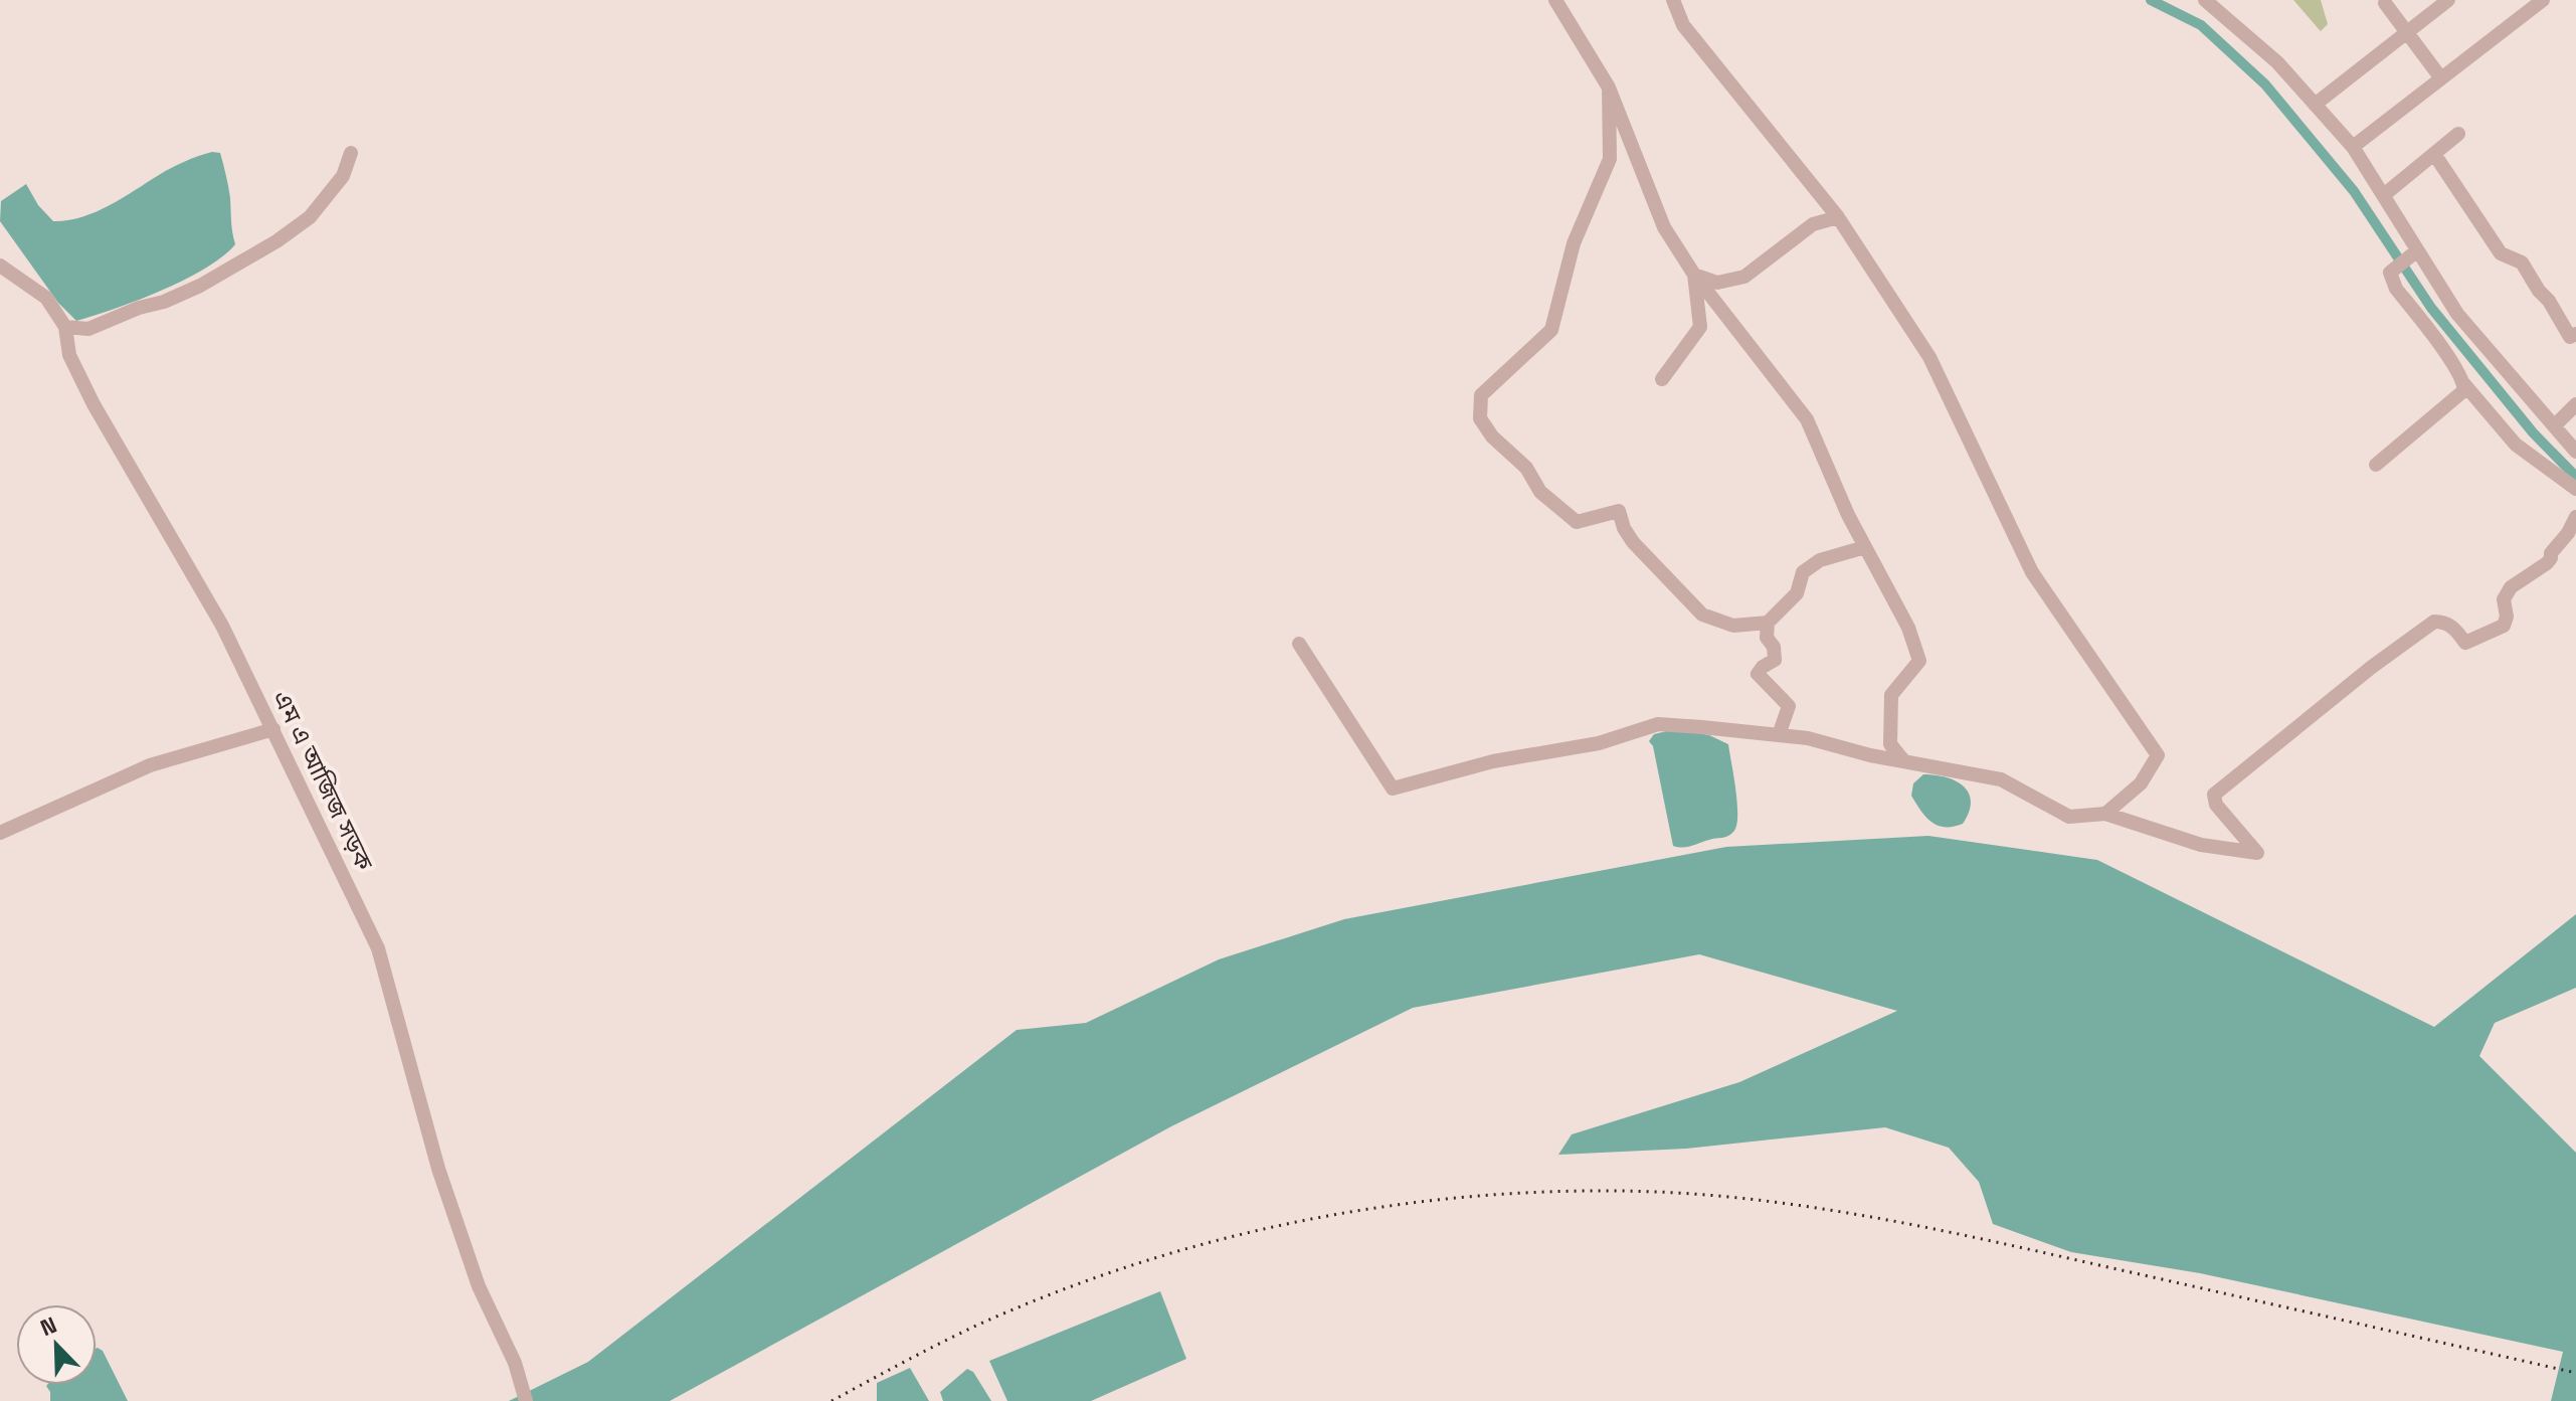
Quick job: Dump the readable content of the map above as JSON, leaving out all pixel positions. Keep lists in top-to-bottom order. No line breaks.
{"streets":{"street":["এম এ আজিজ সড়ক"]},"north":"top left"}
